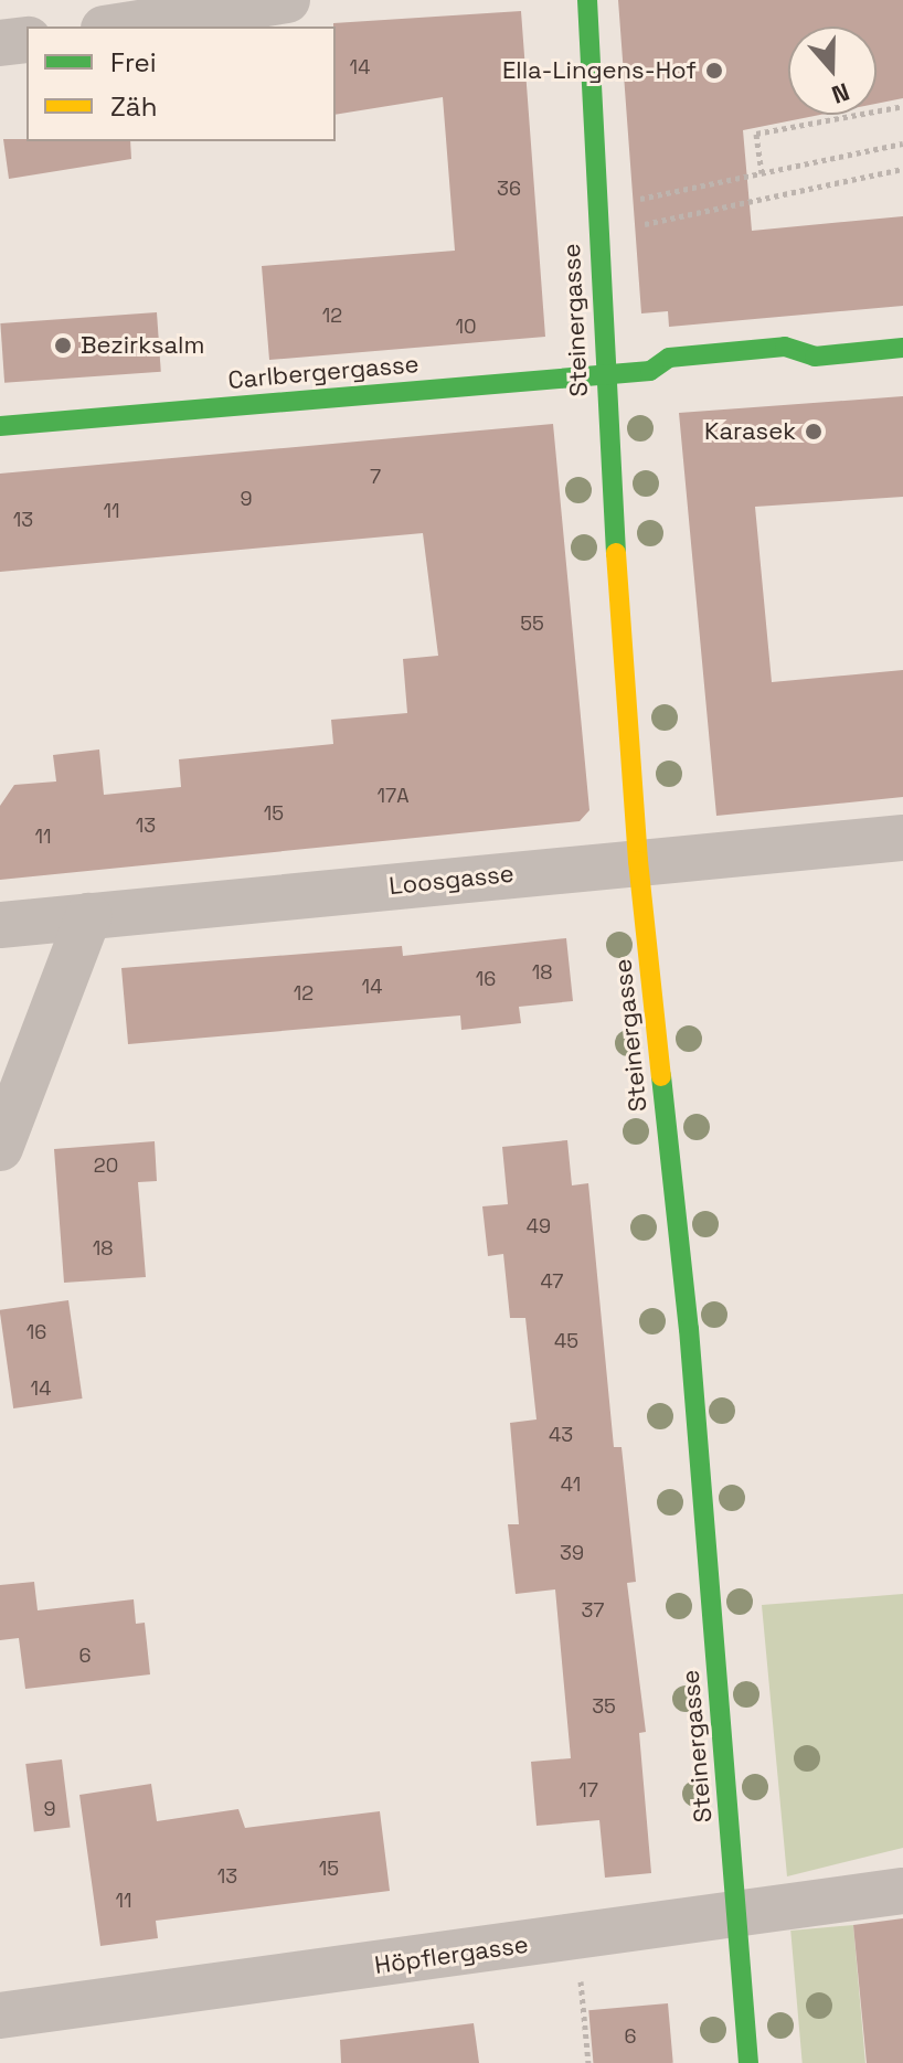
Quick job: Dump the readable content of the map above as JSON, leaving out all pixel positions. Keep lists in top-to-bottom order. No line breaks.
{"streets":{"street":["Steinergasse","Carlbergergasse","Loosgasse","Höpflergasse"]},"crossings":[["Steinergasse","Carlbergergasse"],["Steinergasse","Loosgasse"],["Steinergasse","Höpflergasse"]],"places":["Ella-Lingens-Hof","Bezirksalm","Karasek"],"house_numbers":["14","36","12","10","7","9","11","13","55","17A","15","13","11","18","16","14","12","20","49","18","47","16","45","14","43","41","39","37","6","35","17","9","15","13","11","6"],"legend":["Frei","Zäh"],"north":"bottom"}
